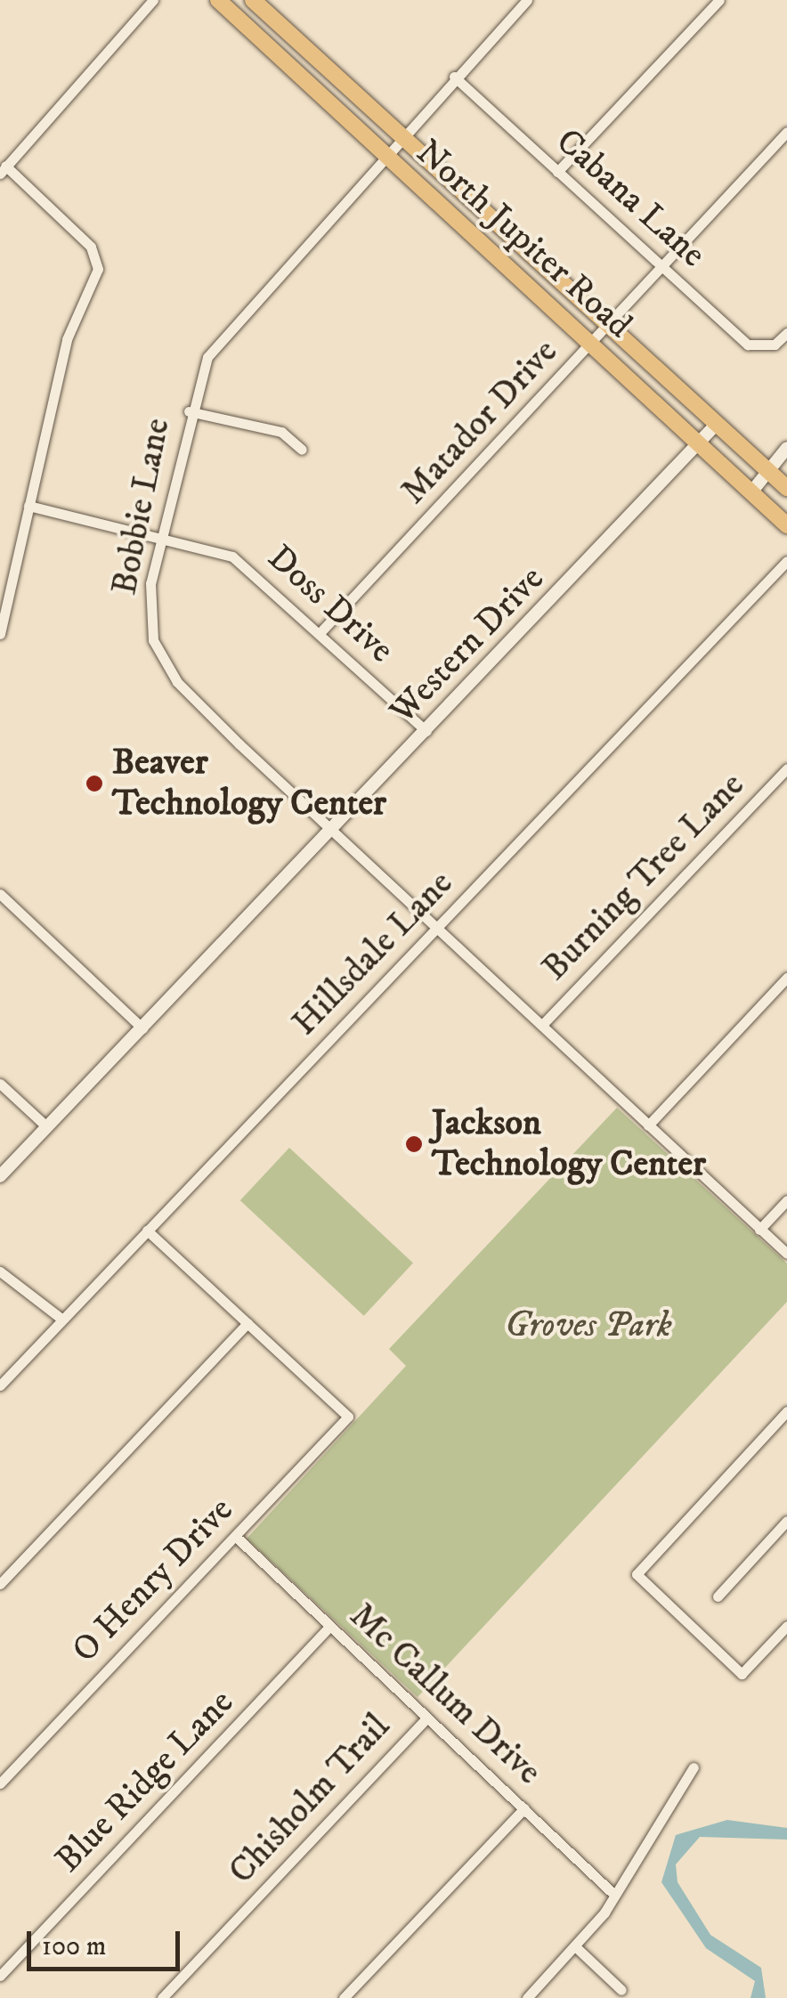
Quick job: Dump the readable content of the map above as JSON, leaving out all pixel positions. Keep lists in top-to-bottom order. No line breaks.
{"streets":{"main road":["North Jupiter Road"],"street":["Cabana Lane","Matador Drive","Bobbie Lane","Doss Drive","Western Drive","Burning Tree Lane","Hillsdale Lane","O Henry Drive","Mc Callum Drive","Blue Ridge Lane","Chisholm Trail"]},"crossings":[["Cabana Lane","Matador Drive"],["Cabana Lane","Bobbie Lane"],["North Jupiter Road","Matador Drive"],["North Jupiter Road","Bobbie Lane"],["North Jupiter Road","Western Drive"],["Matador Drive","Doss Drive"],["Bobbie Lane","Doss Drive"],["Bobbie Lane","Western Drive"],["Bobbie Lane","Burning Tree Lane"],["Bobbie Lane","Hillsdale Lane"],["Doss Drive","Western Drive"],["O Henry Drive","Mc Callum Drive"],["Mc Callum Drive","Blue Ridge Lane"],["Mc Callum Drive","Chisholm Trail"]],"parks":["Groves Park"],"places":["Beaver Technology Center","Jackson Technology Center"],"scale_bar":"100 m"}
